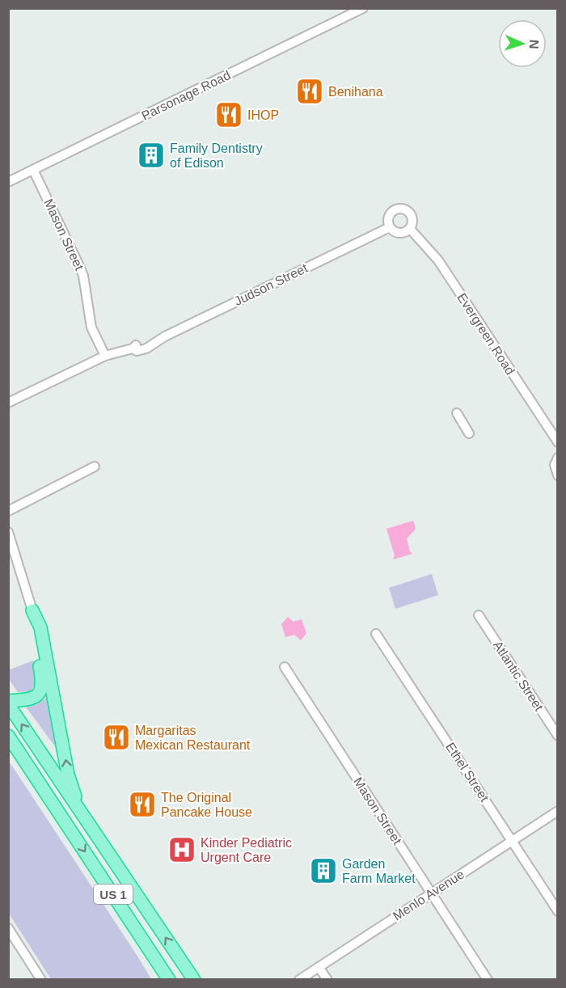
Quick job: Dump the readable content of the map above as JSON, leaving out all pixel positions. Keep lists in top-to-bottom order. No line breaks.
{"streets":{"highway":["US 1"],"street":["Parsonage Road","Mason Street","Judson Street","Evergreen Road","Atlantic Street","Ethel Street","Menlo Avenue"]},"crossings":[["Parsonage Road","Mason Street"],["Mason Street","Judson Street"],["Mason Street","Menlo Avenue"],["Judson Street","Evergreen Road"],["Ethel Street","Menlo Avenue"]],"places":{"restaurant":["Benihana","IHOP","Margaritas Mexican Restaurant","The Original Pancake House"],"building":["Family Dentistry of Edison","Garden Farm Market"],"hospital":["Kinder Pediatric Urgent Care"]},"north":"right"}
